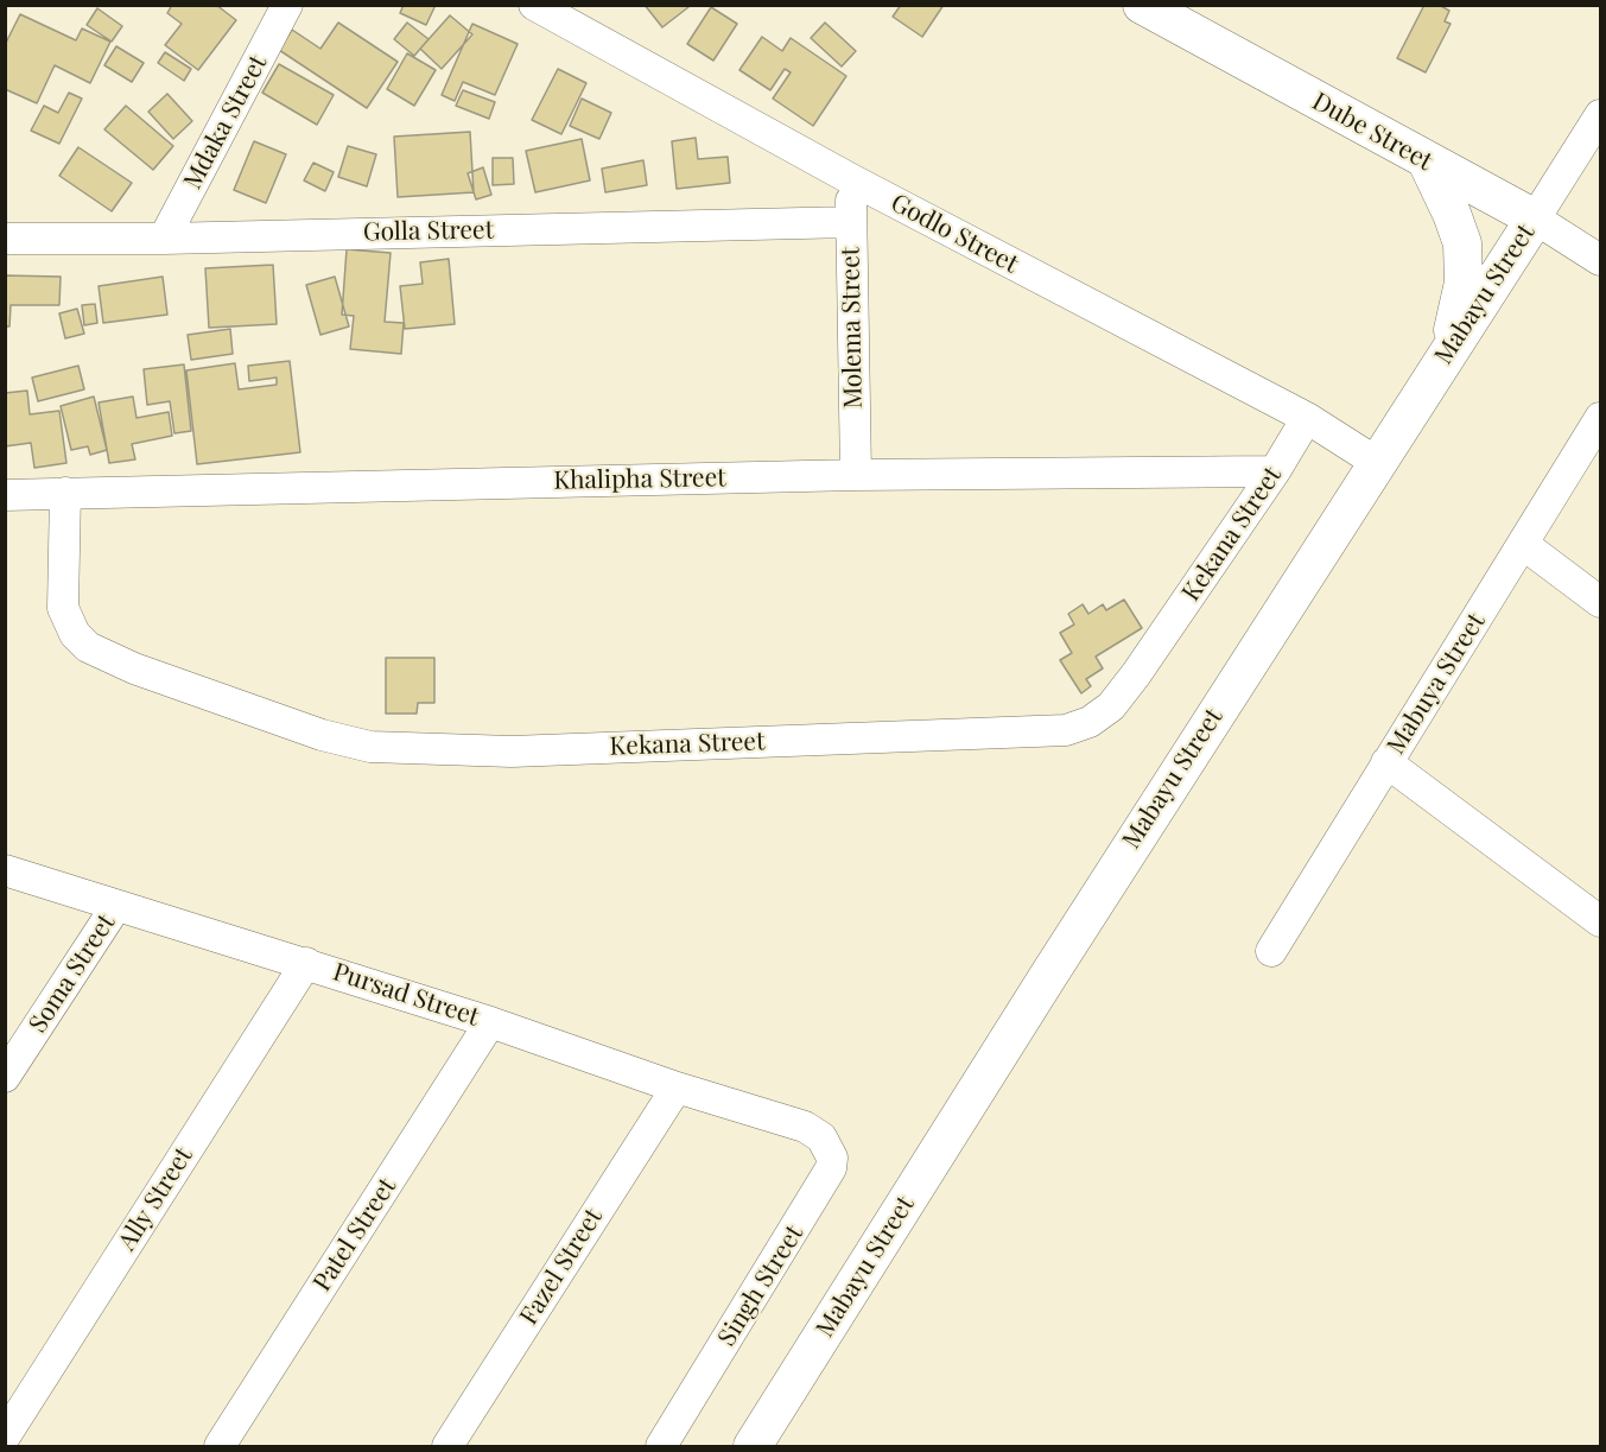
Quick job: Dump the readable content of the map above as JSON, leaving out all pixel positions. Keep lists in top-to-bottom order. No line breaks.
{"streets":{"street":["Mdaka Street","Dube Street","Golla Street","Godlo Street","Mabayu Street","Molema Street","Khalipha Street","Kekana Street","Mabuya Street","Soma Street","Pursad Street","Ally Street","Patel Street","Fazel Street","Singh Street"]},"crossings":[["Mdaka Street","Golla Street"],["Dube Street","Mabayu Street"],["Golla Street","Molema Street"],["Godlo Street","Mabayu Street"],["Godlo Street","Molema Street"],["Godlo Street","Kekana Street"],["Molema Street","Khalipha Street"],["Khalipha Street","Kekana Street"],["Soma Street","Pursad Street"],["Pursad Street","Ally Street"],["Pursad Street","Patel Street"],["Pursad Street","Fazel Street"],["Pursad Street","Singh Street"]]}
